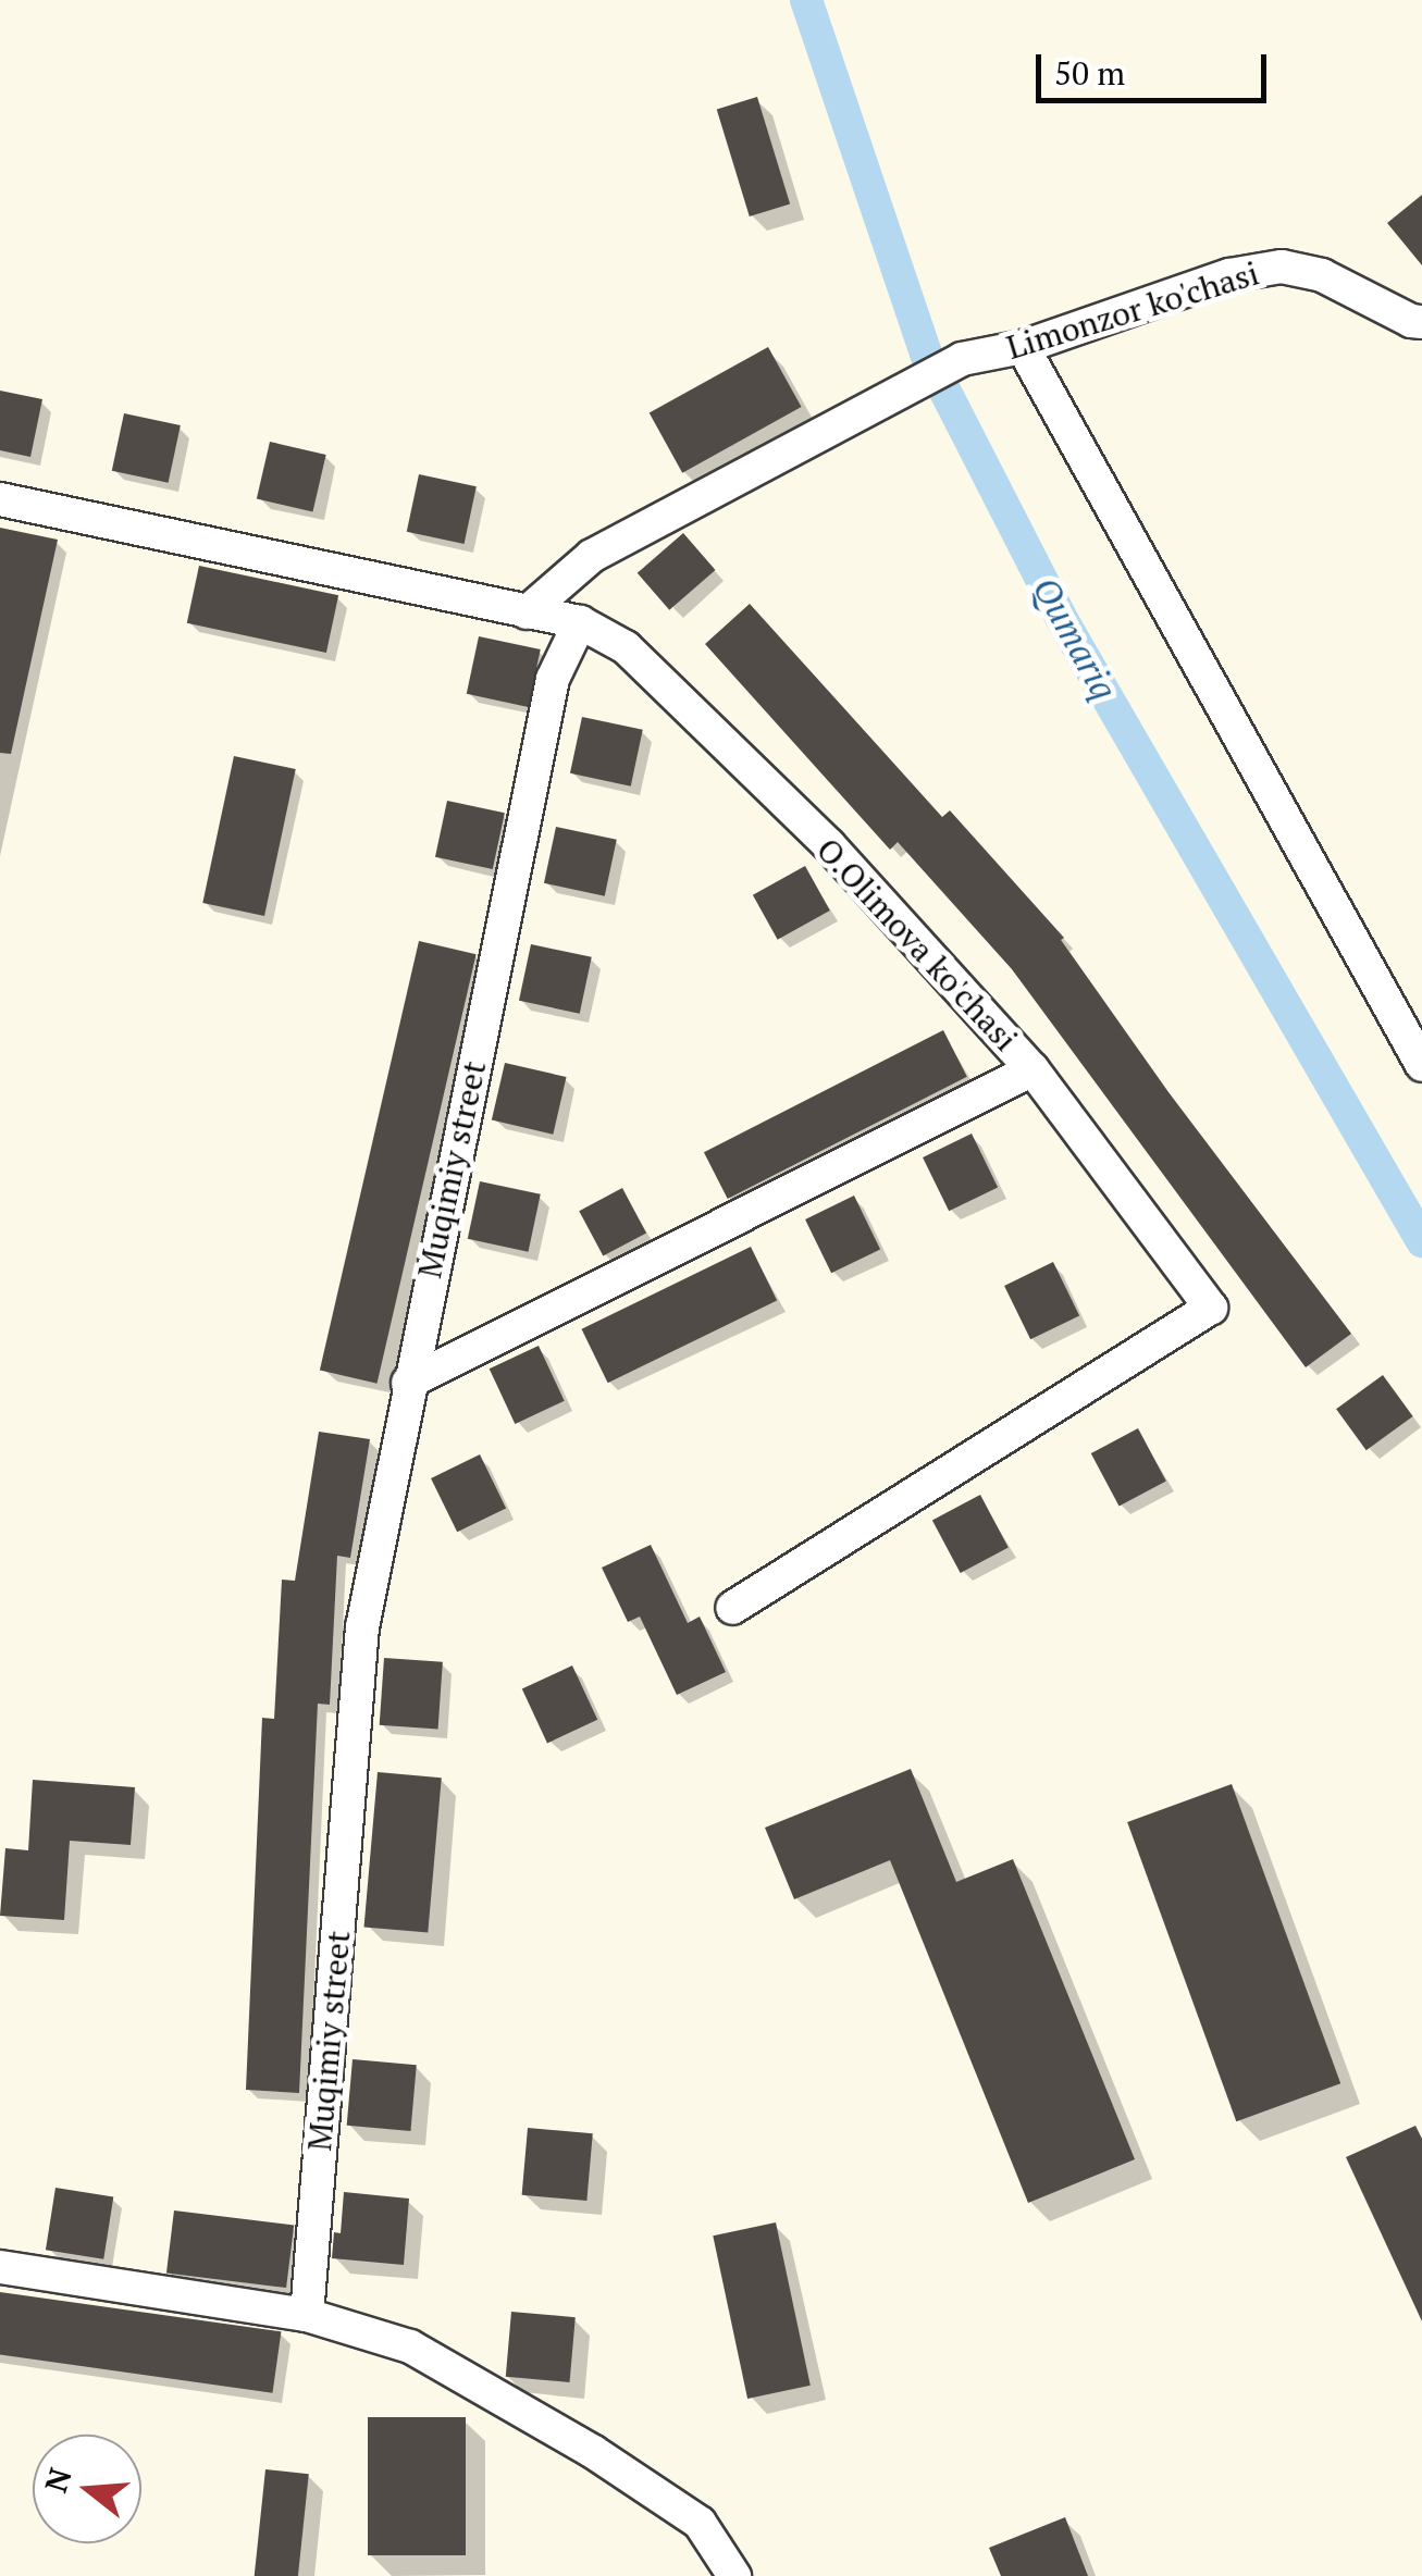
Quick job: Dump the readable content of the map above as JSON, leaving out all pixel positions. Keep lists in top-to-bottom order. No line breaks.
{"streets":{"street":["Limonzor ko'chasi","O.Olimova ko'chasi","Muqimiy street"]},"crossings":[["O.Olimova ko'chasi","Muqimiy street"]],"water":["Qumariq"],"scale_bar":"50 m","north":"left"}
